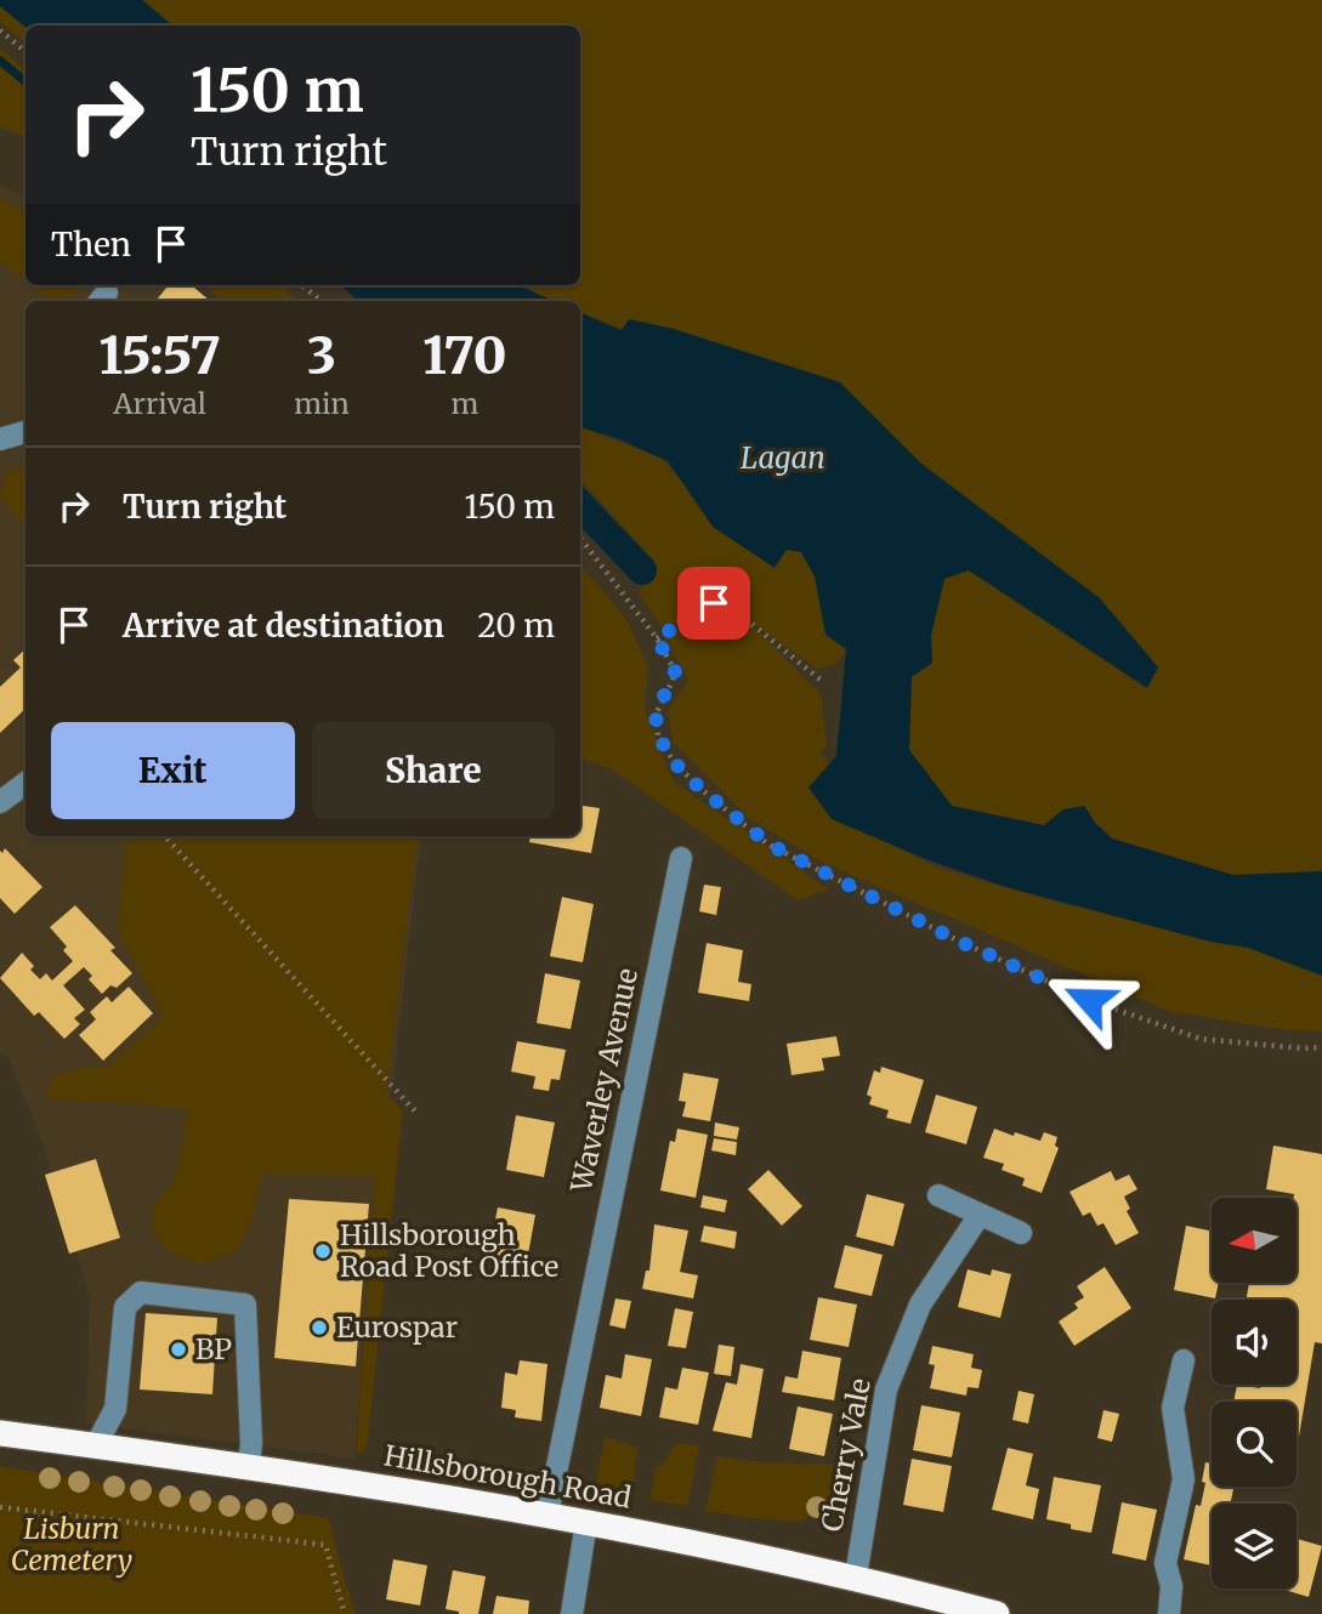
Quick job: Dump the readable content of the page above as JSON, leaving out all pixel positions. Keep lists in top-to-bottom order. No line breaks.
{"streets":{"highway":["Hillsborough Road"],"street":["Waverley Avenue","Cherry Vale"]},"crossings":[["Waverley Avenue","Hillsborough Road"],["Cherry Vale","Hillsborough Road"]],"water":["Lagan"],"parks":["Lisburn Cemetery"],"places":["Hillsborough Road Post Office","Eurospar","BP"],"north":"left","page":{"turn":["150 m","Turn right"],"then":"Then","eta":["15:57","Arrival","3","min","170","m"],"list":[{"name":"Turn right","value":"150 m"},{"name":"Arrive at destination","value":"20 m"}],"buttons":["Exit","Share"]}}
